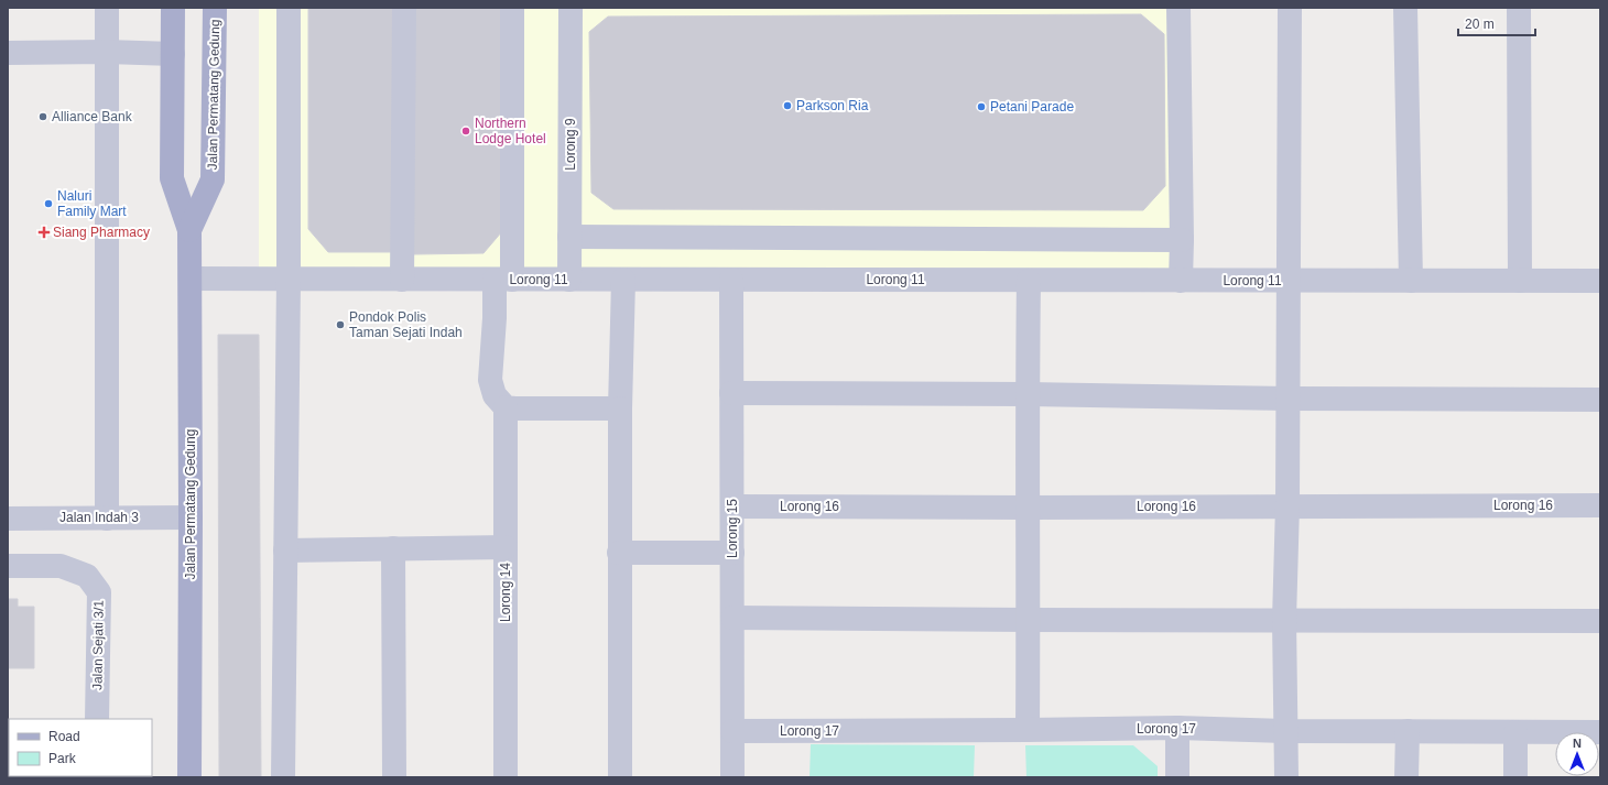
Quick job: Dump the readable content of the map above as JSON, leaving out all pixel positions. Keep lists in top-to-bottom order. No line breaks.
{"streets":{"main road":["Jalan Permatang Gedung"],"street":["Lorong 9","Lorong 11","Lorong 16","Jalan Indah 3","Lorong 15","Lorong 14","Jalan Sejati 3/1","Lorong 17"]},"crossings":[["Jalan Permatang Gedung","Lorong 11"],["Jalan Permatang Gedung","Jalan Indah 3"],["Lorong 9","Lorong 11"],["Lorong 11","Lorong 15"],["Lorong 16","Lorong 15"],["Lorong 15","Lorong 17"]],"places":{"other":["Parkson Ria","Petani Parade","Alliance Bank","Northern Lodge Hotel","Naluri Family Mart","Pondok Polis Taman Sejati Indah"],"health":["Siang Pharmacy"]},"legend":["Road","Park"],"scale_bar":"20 m","north":"top"}
